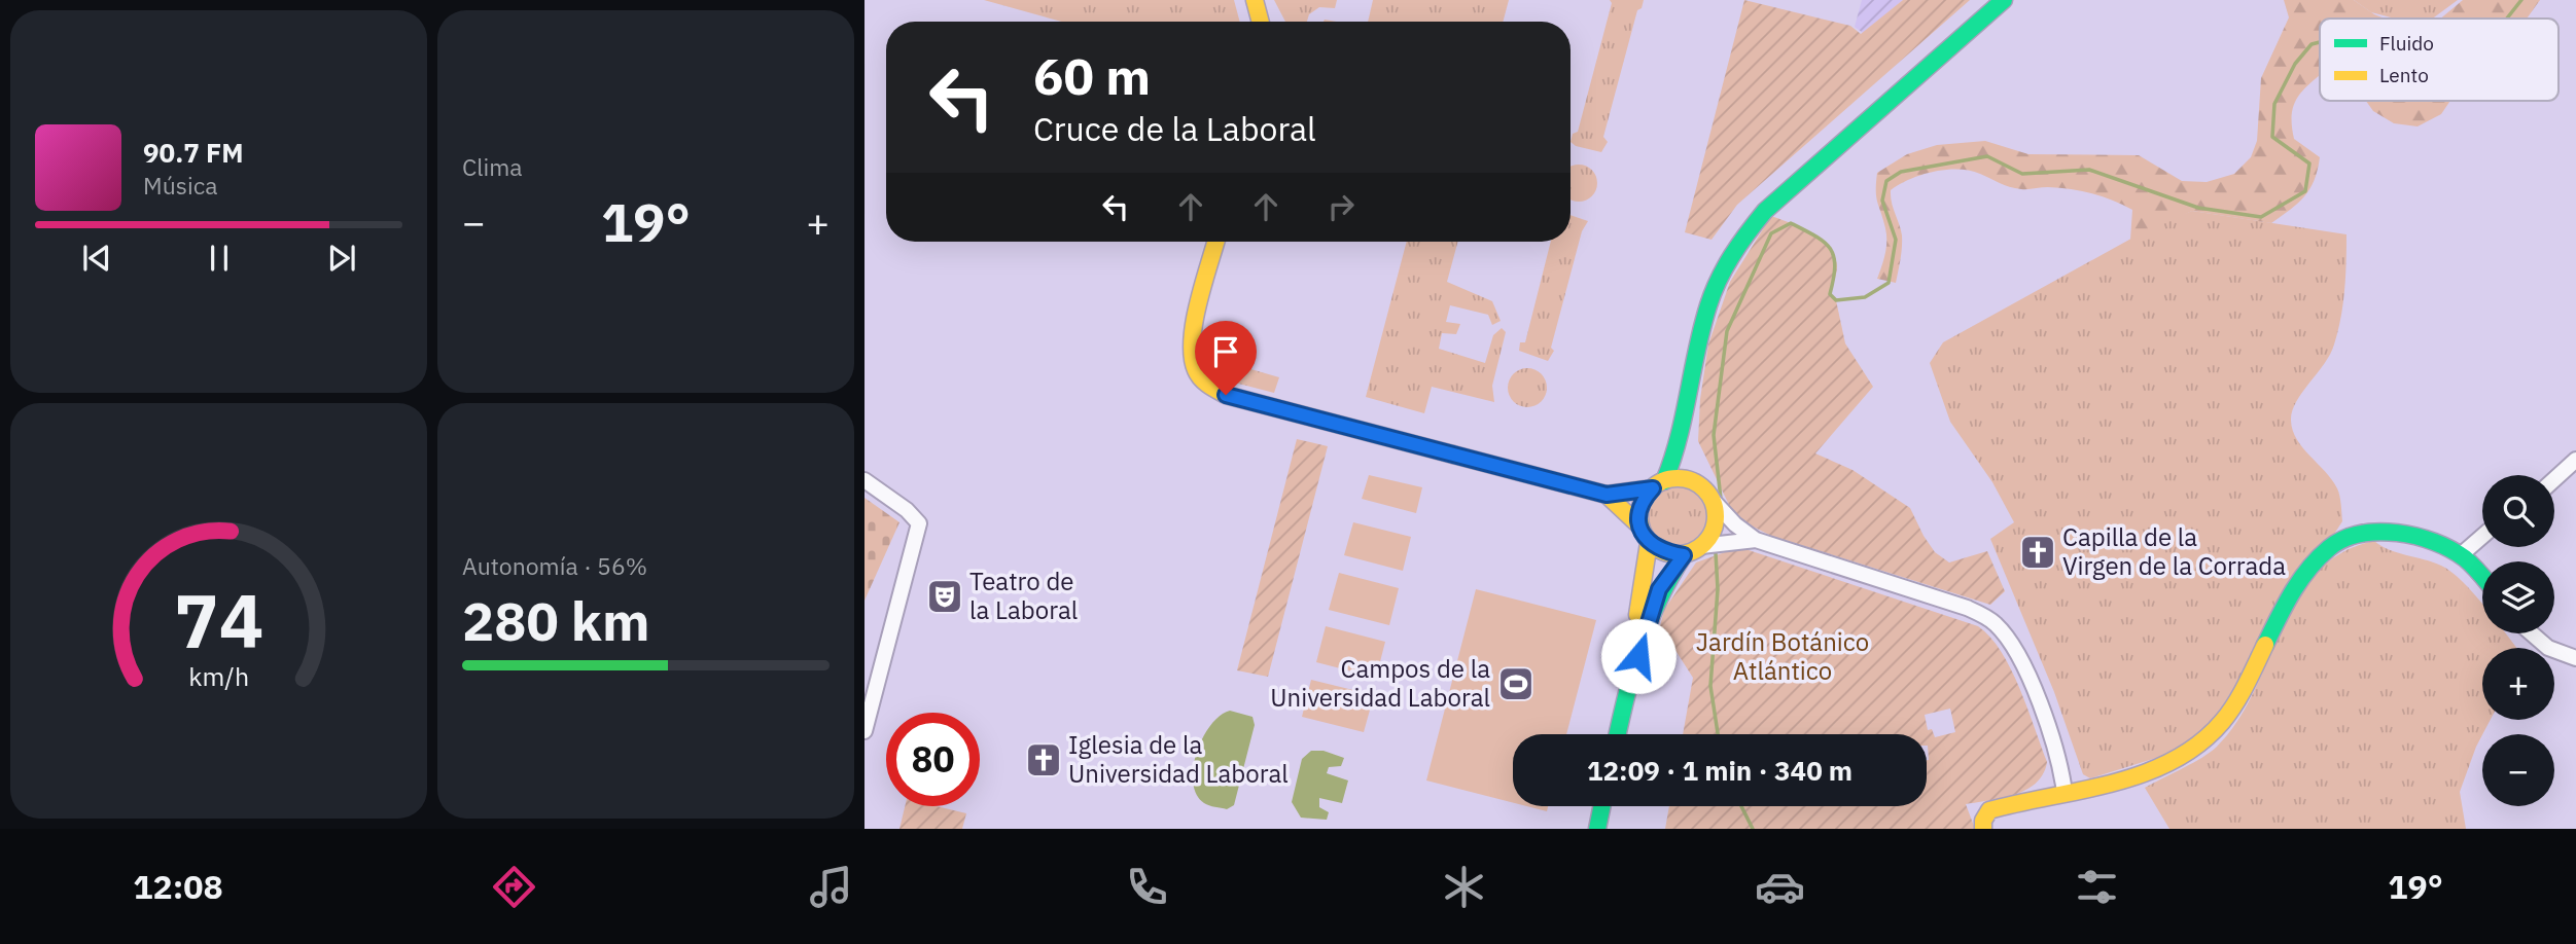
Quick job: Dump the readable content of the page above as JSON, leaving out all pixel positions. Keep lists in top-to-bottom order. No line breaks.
{"parks":["Jardín Botánico Atlántico"],"places":{"church":["Capilla de la Virgen de la Corrada","Iglesia de la Universidad Laboral"],"theatre":["Teatro de la Laboral"],"sports":["Campos de la Universidad Laboral"]},"legend":["Fluido","Lento"],"page":{"tile":["Clima",["Autonomía · 56%","280 km"]],"turn":["60 m","Cruce de la Laboral"],"song":["90.7 FM","Música"],"heat":["−","19°","+"],"map_buttons":["+","−"],"limit":"80","trip":"12:09 · 1 min · 340 m","tabs":["12:08","19°"],"gauge":["74","km/h"]}}
